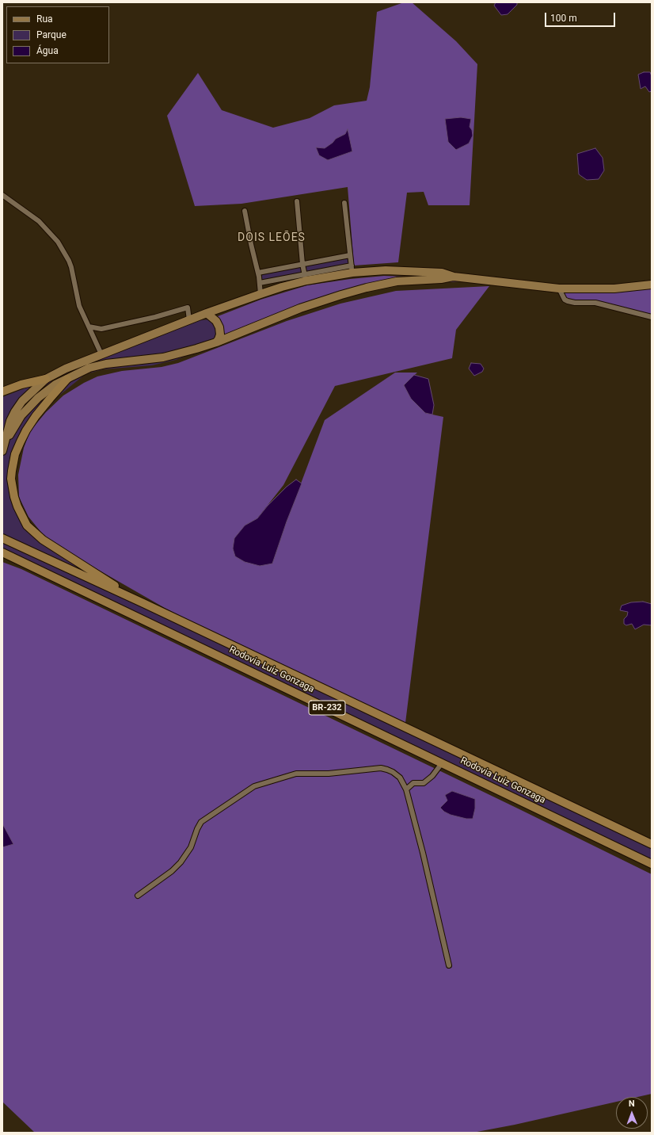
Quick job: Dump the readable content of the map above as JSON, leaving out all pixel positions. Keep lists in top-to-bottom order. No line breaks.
{"streets":{"highway":["Rodovia Luiz Gonzaga","BR-232"]},"districts":["DOIS LEÕES"],"legend":["Rua","Parque","Água"],"scale_bar":"100 m","north":"top"}
